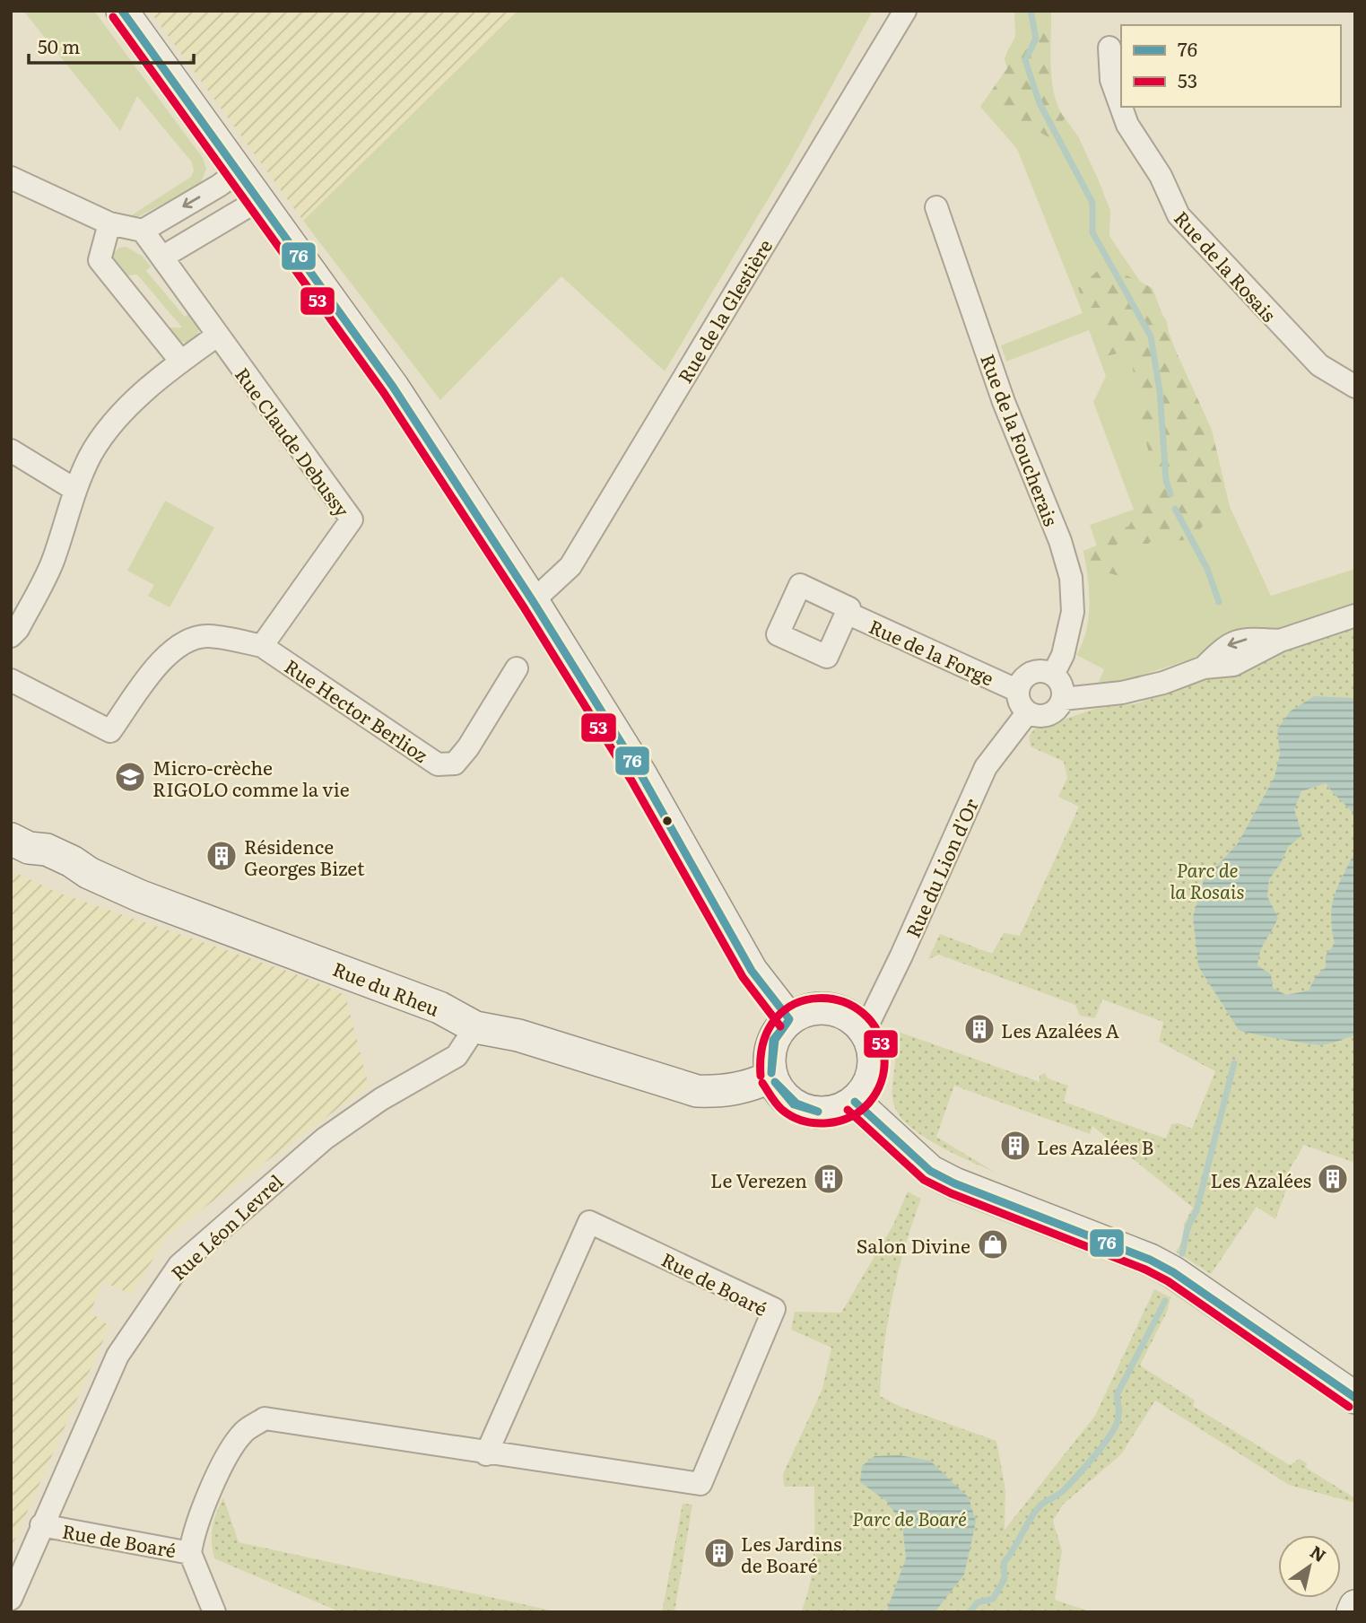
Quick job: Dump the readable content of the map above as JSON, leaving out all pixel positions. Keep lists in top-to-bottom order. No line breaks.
{"streets":{"main road":["Rue du Rheu"],"street":["Rue de la Rosais","Rue de la Glestière","Rue de la Foucherais","Rue Claude Debussy","Rue de la Forge","Rue Hector Berlioz","Rue du Lion d'Or","Rue Léon Levrel","Rue de Boaré"]},"crossings":[["Rue de la Foucherais","Rue de la Forge"],["Rue de la Foucherais","Rue du Lion d'Or"],["Rue Claude Debussy","Rue Hector Berlioz"],["Rue de la Forge","Rue du Lion d'Or"],["Rue du Lion d'Or","Rue du Rheu"],["Rue du Rheu","Rue Léon Levrel"],["Rue Léon Levrel","Rue de Boaré"]],"parks":["Parc de la Rosais","Parc de Boaré"],"places":{"school or university":["Micro-crèche RIGOLO comme la vie"],"building":["Résidence Georges Bizet","Les Azalées A","Les Azalées B","Le Verezen","Les Azalées","Les Jardins de Boaré"],"shop":["Salon Divine"]},"lines":["transit line 76","transit line 53"],"legend":["76","53"],"scale_bar":"50 m","north":"top right"}
